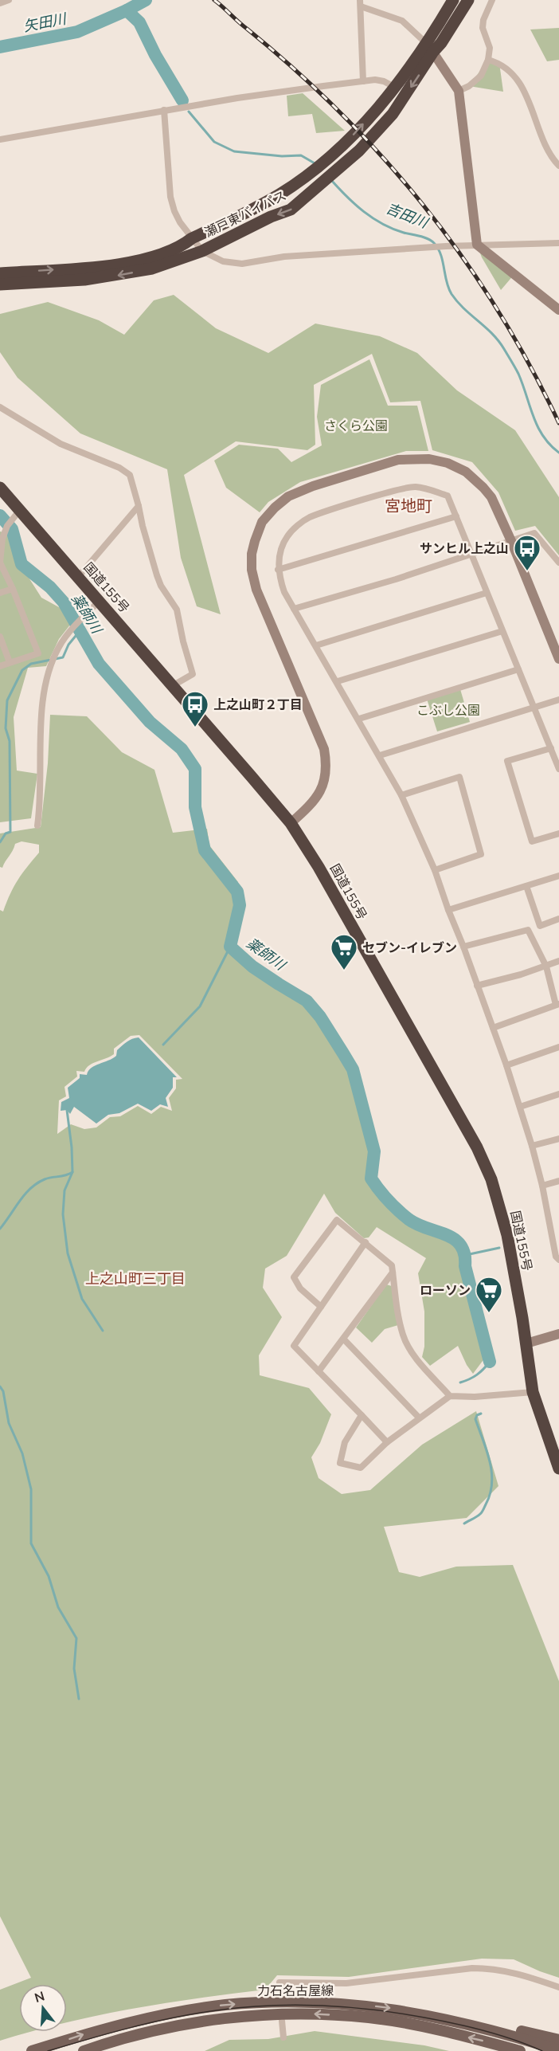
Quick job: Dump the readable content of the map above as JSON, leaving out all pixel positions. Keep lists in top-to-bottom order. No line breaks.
{"streets":{"highway":["瀬戸東バイパス","国道155号"],"main road":["力石名古屋線"]},"districts":["宮地町","上之山町三丁目"],"water":["矢田川","吉田川","薬師川"],"parks":["さくら公園","こぶし公園"],"places":{"bus stop":["サンヒル上之山","上之山町２丁目"],"supermarket":["セブン-イレブン","ローソン"]},"north":"top"}
